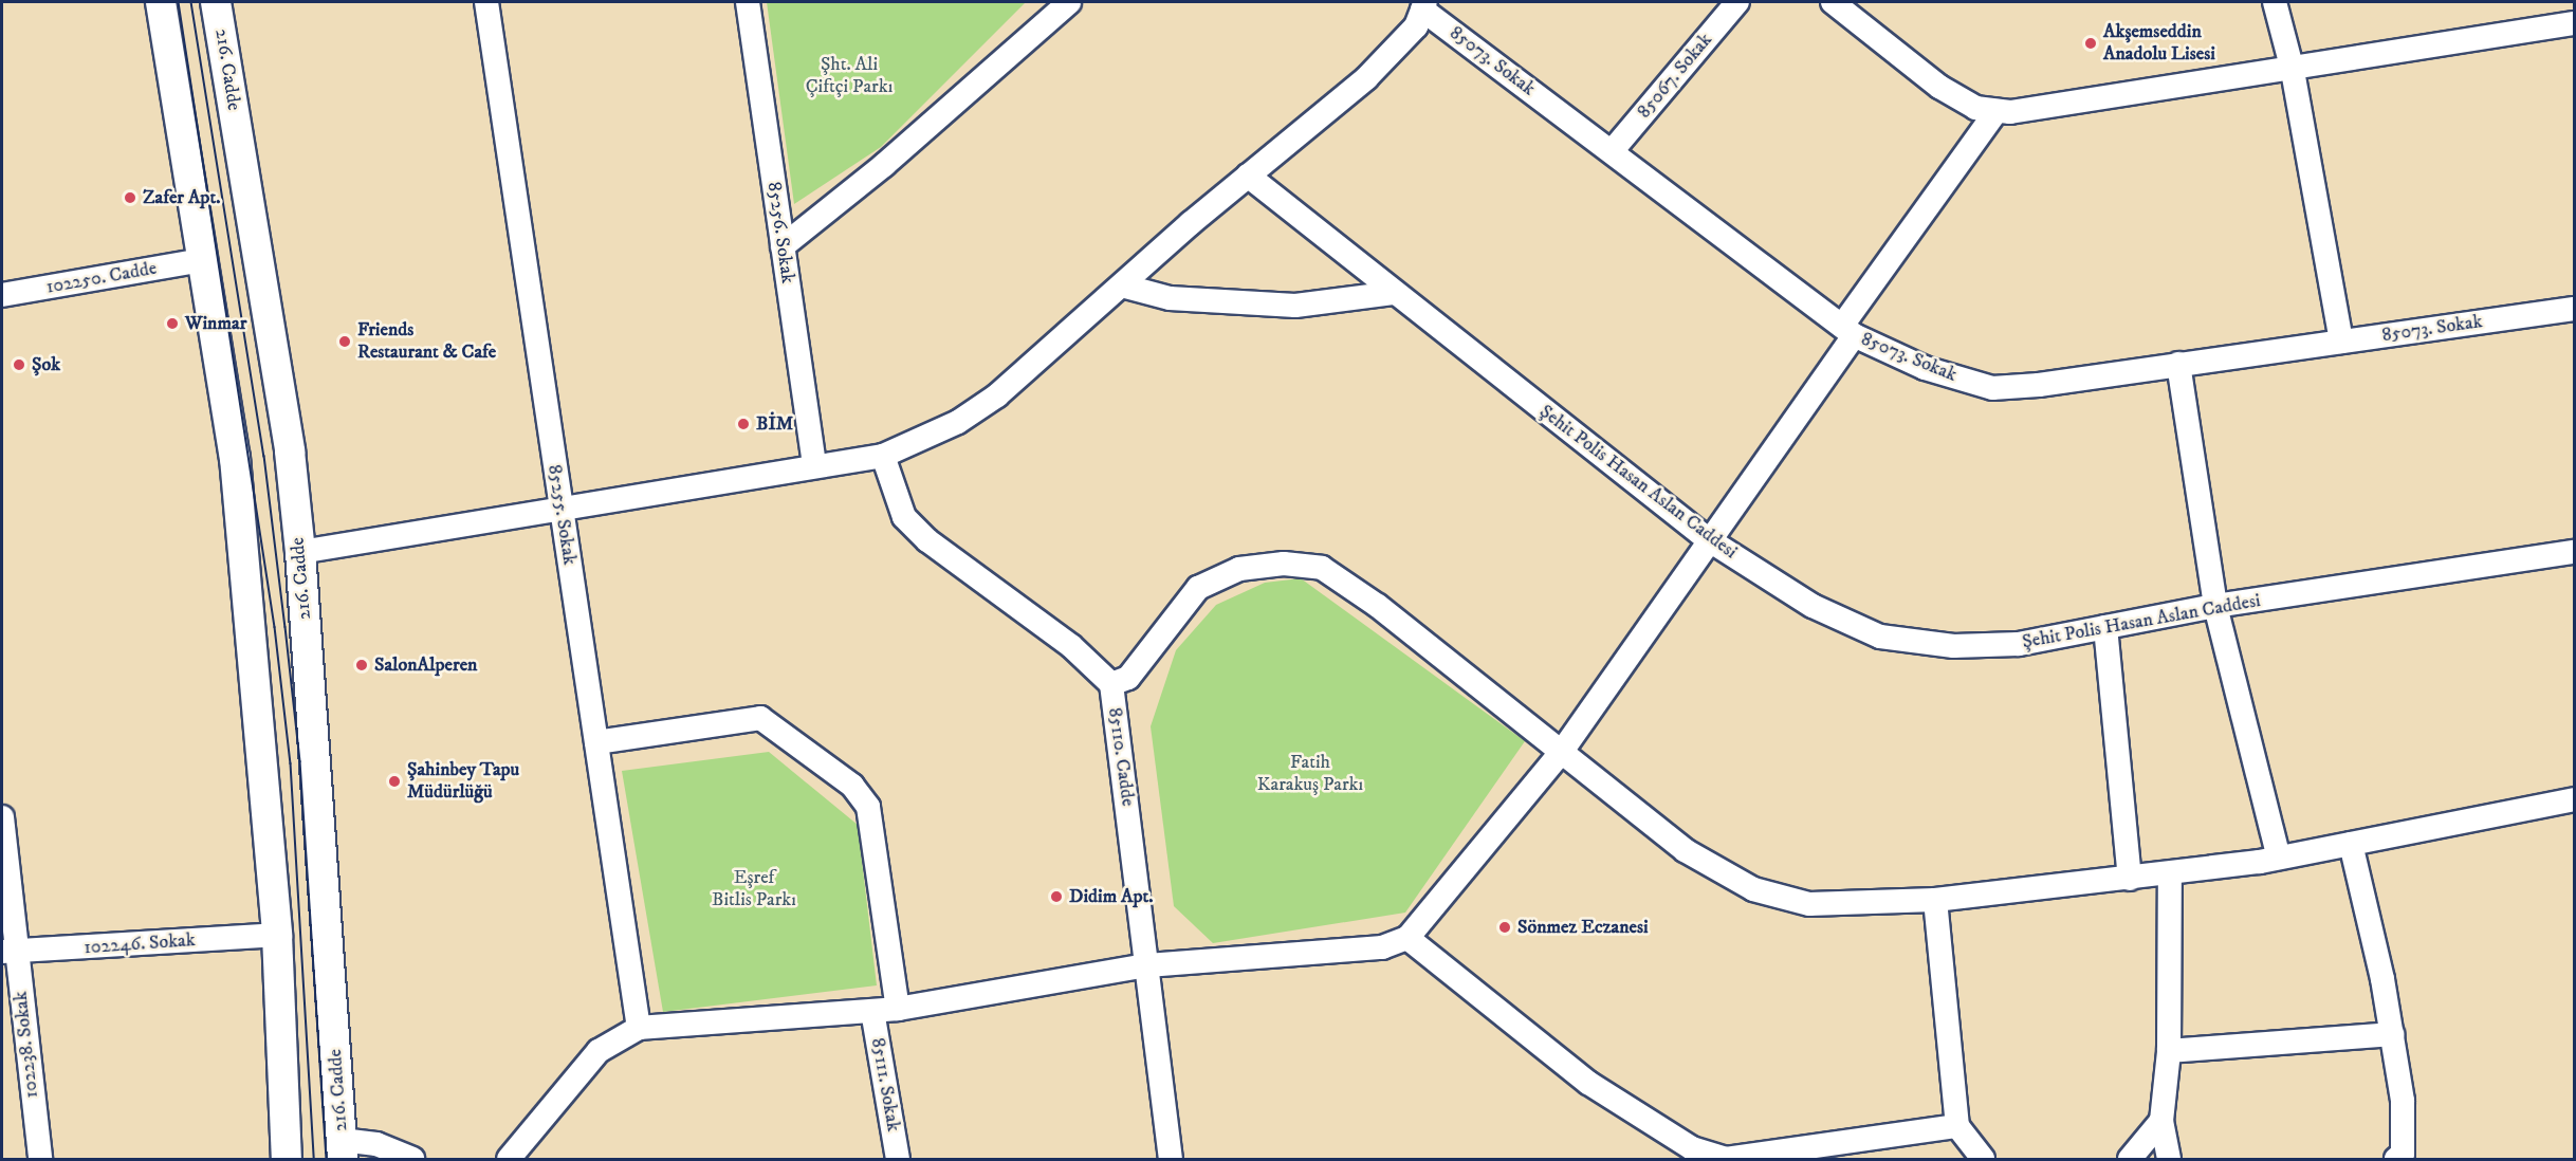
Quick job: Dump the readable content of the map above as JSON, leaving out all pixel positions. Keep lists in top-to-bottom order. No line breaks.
{"streets":{"main road":["216. Cadde"],"street":["85073. Sokak","85067. Sokak","85256. Sokak","102250. Cadde","Şehit Polis Hasan Aslan Caddesi","85255. Sokak","85110. Cadde","102246. Sokak","102238. Sokak","85111. Sokak"]},"crossings":[["85073. Sokak","85067. Sokak"],["102246. Sokak","102238. Sokak"]],"parks":["Şht. Ali Çiftçi Parkı","Fatih Karakuş Parkı","Eşref Bitlis Parkı"],"places":["Akşemseddin Anadolu Lisesi","Zafer Apt.","Winmar","Friends Restaurant & Cafe","Şok","BİM","SalonAlperen","Şahinbey Tapu Müdürlüğü","Didim Apt.","Sönmez Eczanesi"]}
